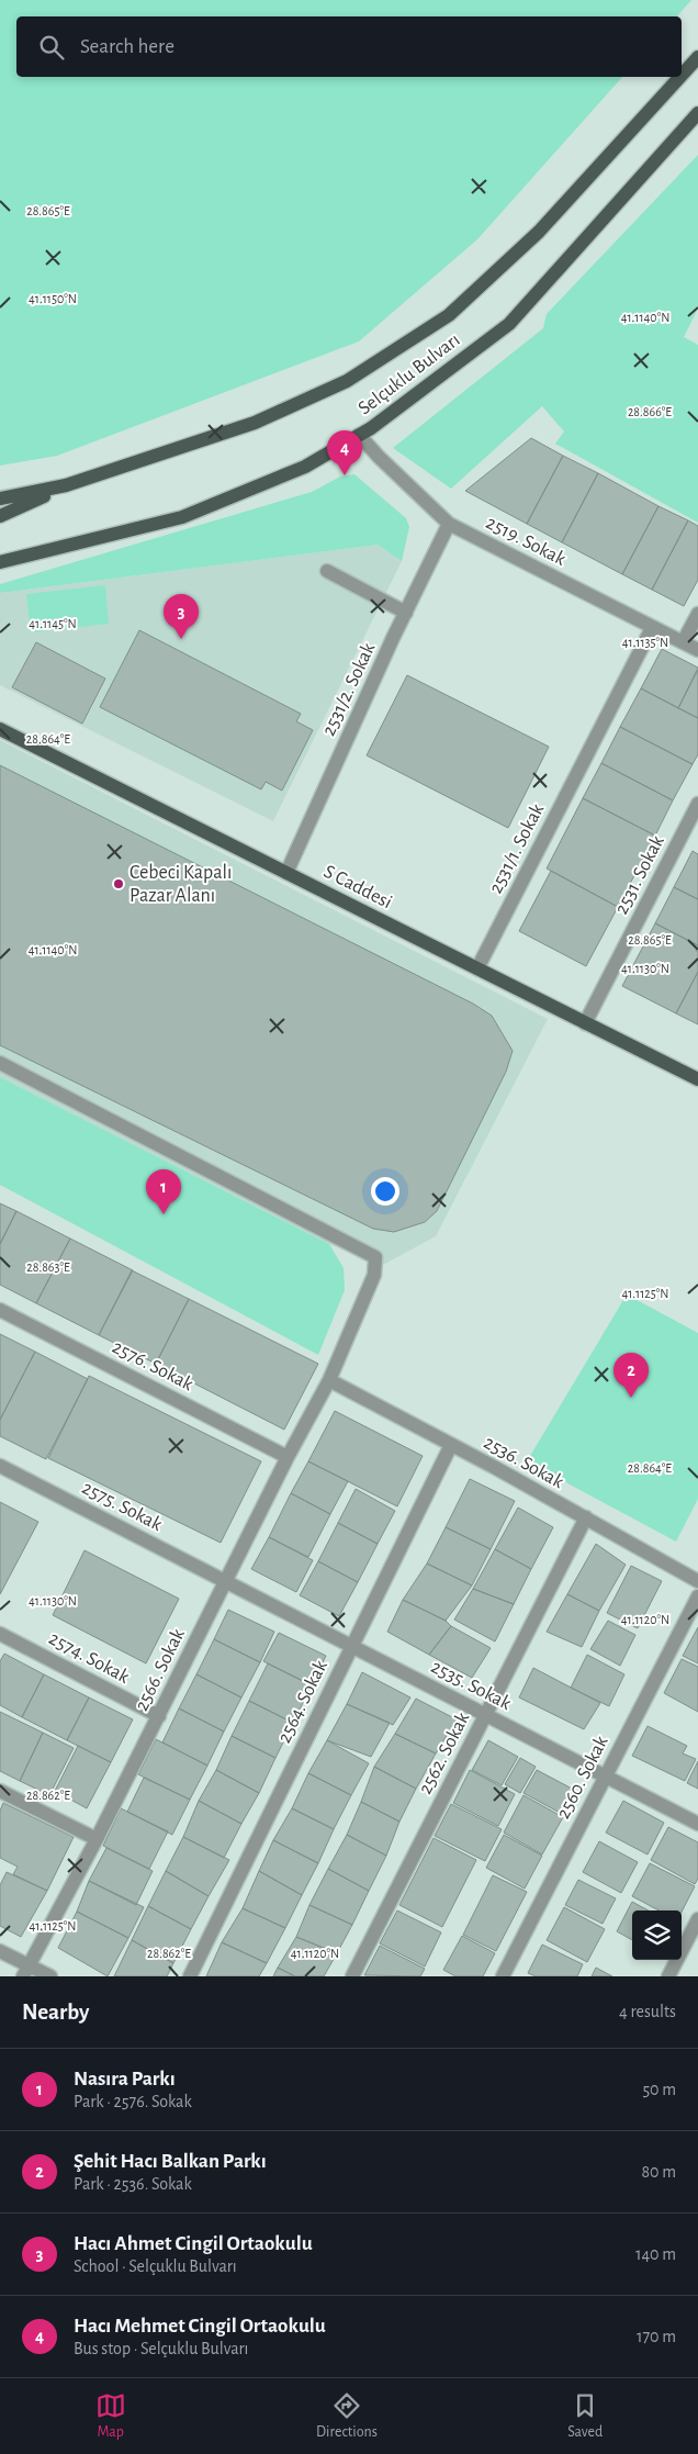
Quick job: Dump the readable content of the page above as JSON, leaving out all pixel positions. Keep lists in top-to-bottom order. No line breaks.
{"streets":{"main road":["Selçuklu Bulvarı","S Caddesi"],"street":["2519. Sokak","2531/2. Sokak","2531/1. Sokak","2531. Sokak","2576. Sokak","2536. Sokak","2575. Sokak","2574. Sokak","2566. Sokak","2535. Sokak","2564. Sokak","2562. Sokak","2560. Sokak"]},"crossings":[["Selçuklu Bulvarı","2519. Sokak"],["2519. Sokak","2531/2. Sokak"],["2519. Sokak","2531/1. Sokak"],["2531/2. Sokak","S Caddesi"],["2531/1. Sokak","S Caddesi"],["2531. Sokak","S Caddesi"],["2576. Sokak","2566. Sokak"],["2536. Sokak","2566. Sokak"],["2536. Sokak","2564. Sokak"],["2536. Sokak","2562. Sokak"],["2575. Sokak","2566. Sokak"],["2575. Sokak","2535. Sokak"],["2574. Sokak","2566. Sokak"],["2566. Sokak","2535. Sokak"],["2535. Sokak","2564. Sokak"],["2535. Sokak","2562. Sokak"],["2535. Sokak","2560. Sokak"]],"places":["Cebeci Kapalı Pazar Alanı"],"page":{"search":"Search here","pins":["4","3","1","2"],"heading":["Nearby","4 results"],"list":[{"mark":"1","name":"Nasıra Parkı","note":"Park · 2576. Sokak","value":"50 m"},{"mark":"2","name":"Şehit Hacı Balkan Parkı","note":"Park · 2536. Sokak","value":"80 m"},{"mark":"3","name":"Hacı Ahmet Cingil Ortaokulu","note":"School · Selçuklu Bulvarı","value":"140 m"},{"mark":"4","name":"Hacı Mehmet Cingil Ortaokulu","note":"Bus stop · Selçuklu Bulvarı","value":"170 m"}],"nav":["Map","Directions","Saved"]},"coordinates":["28.865°E","41.1150°N","41.1140°N","28.866°E","41.1145°N","41.1135°N","28.864°E","41.1130°N","28.863°E","41.1125°N","41.1120°N","28.862°E"]}
